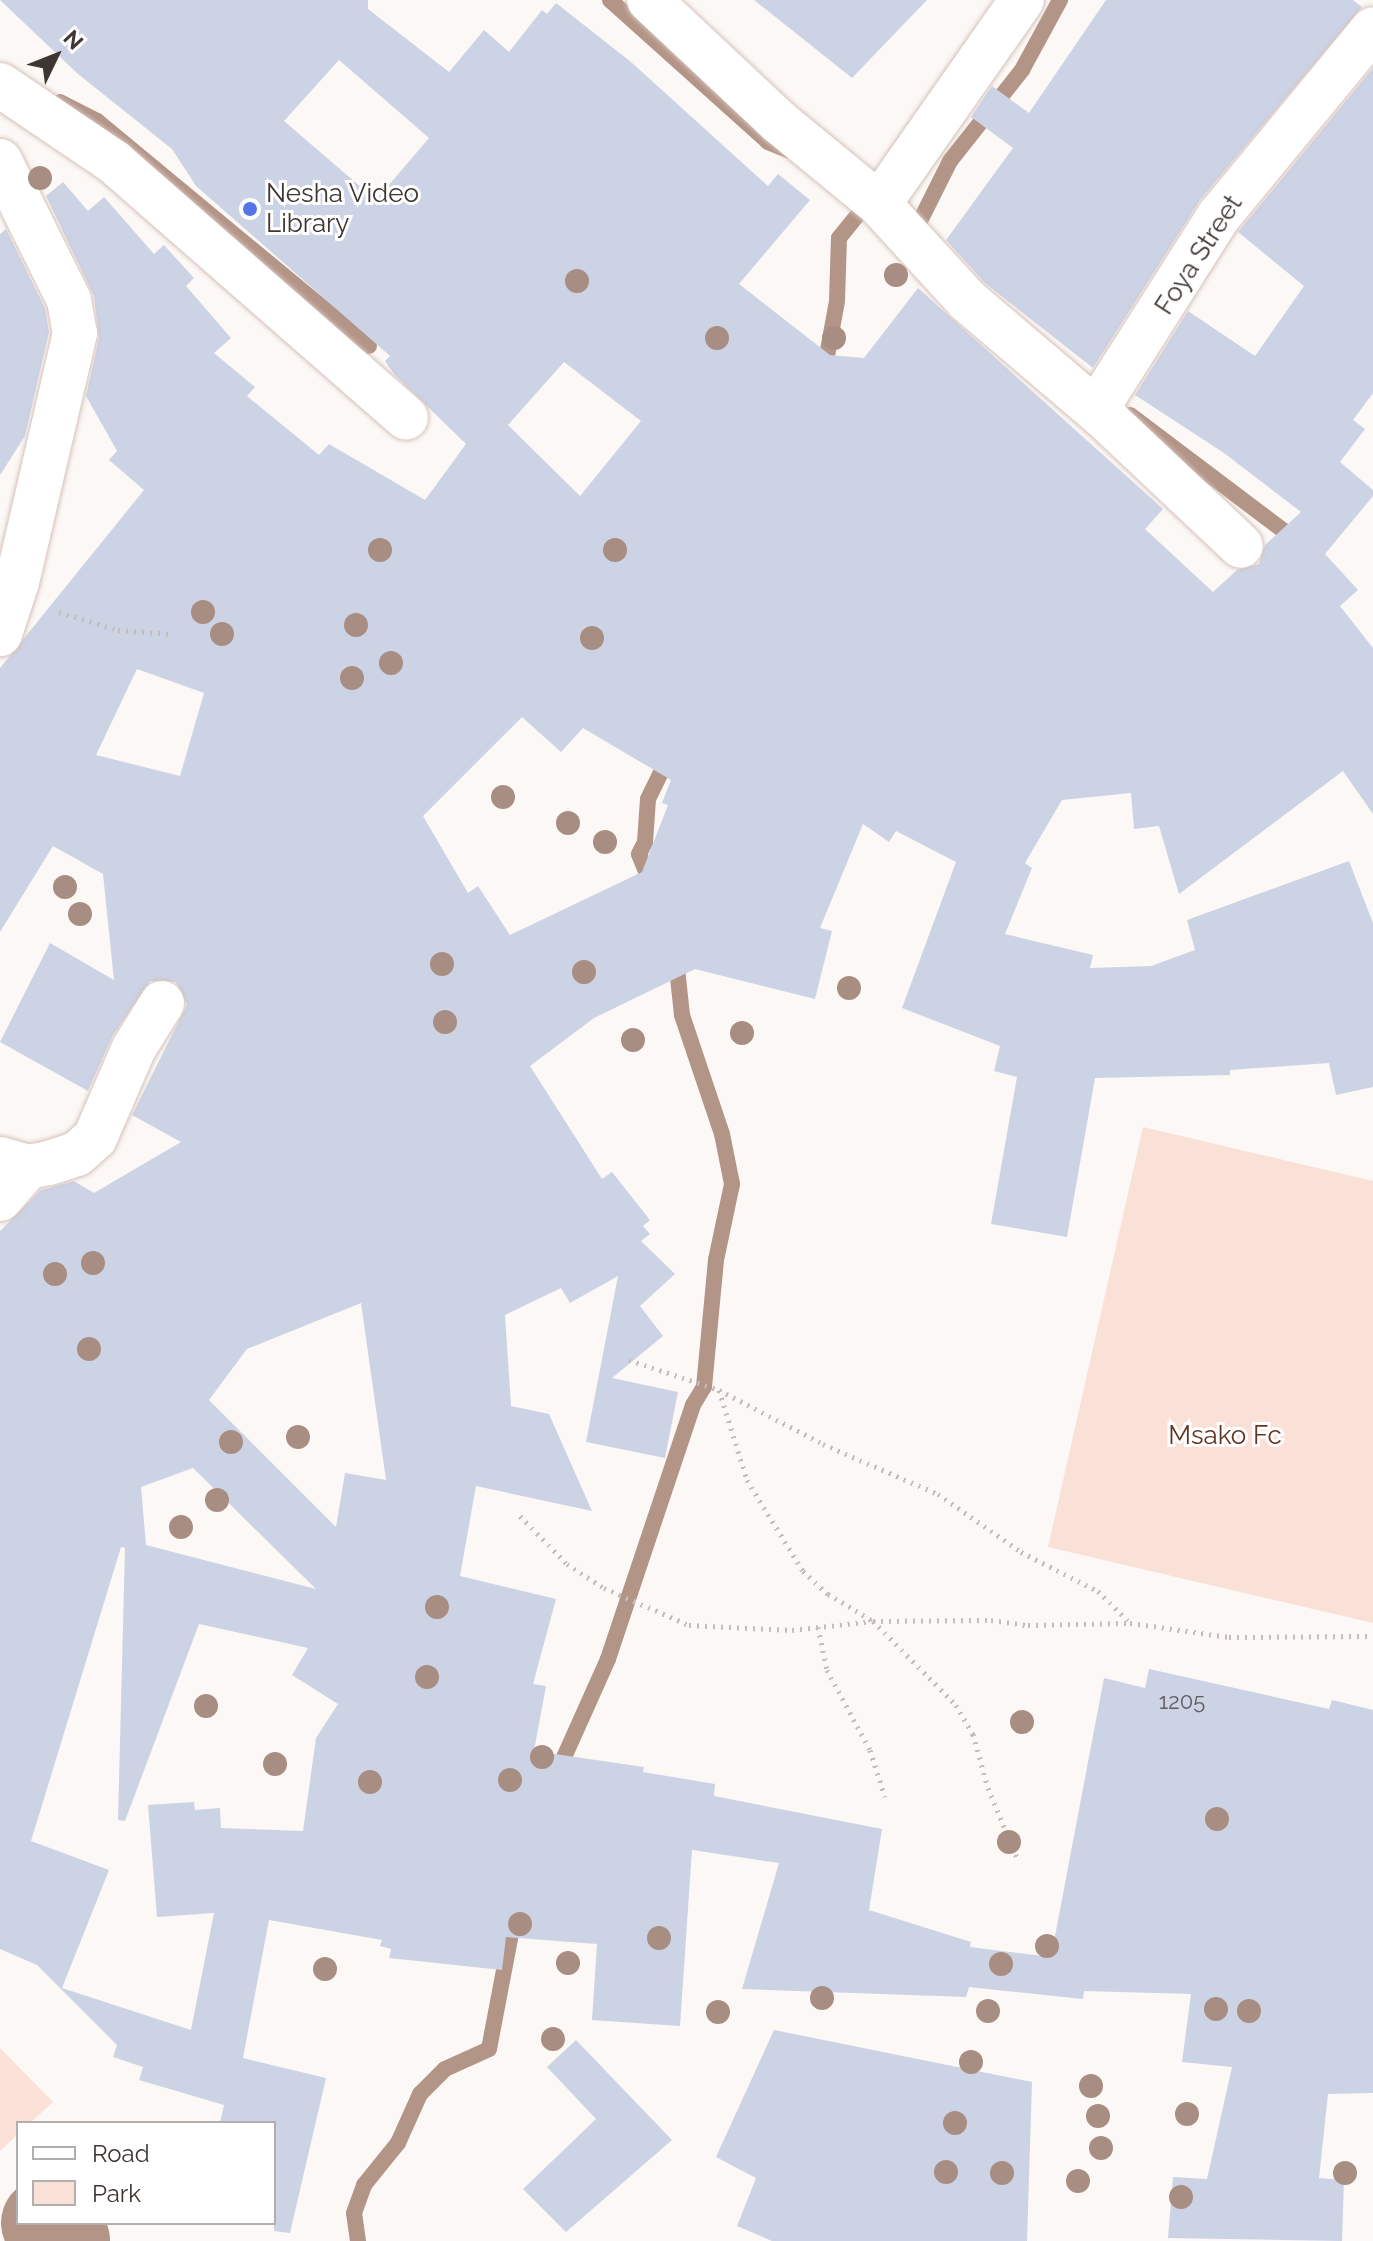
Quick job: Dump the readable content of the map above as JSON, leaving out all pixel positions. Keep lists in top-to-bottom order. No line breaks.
{"streets":{"street":["Foya Street"]},"parks":["Msako Fc"],"places":["Nesha Video Library"],"house_numbers":["1205"],"legend":["Road","Park"],"north":"top right"}
